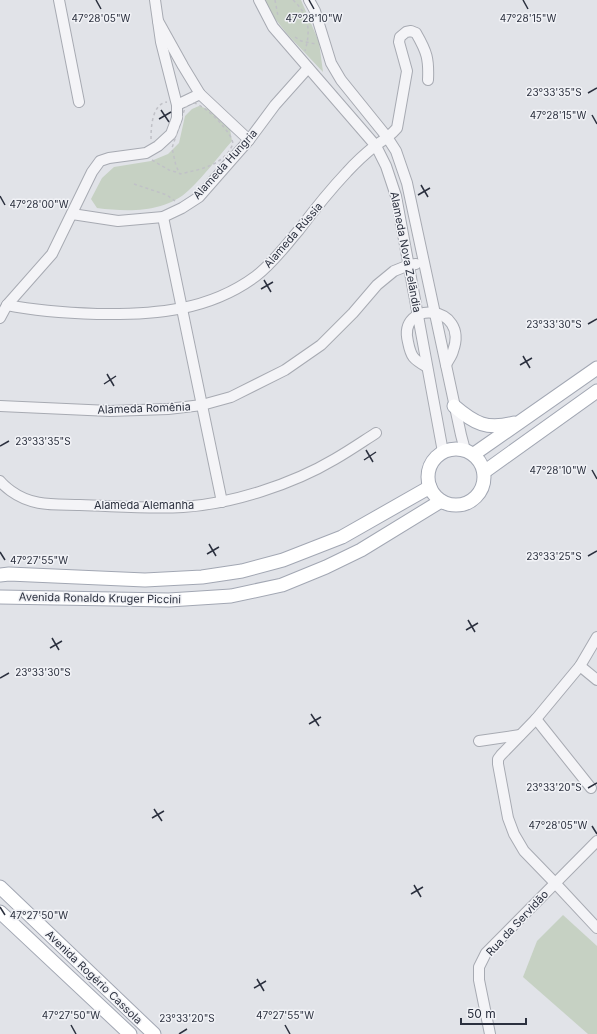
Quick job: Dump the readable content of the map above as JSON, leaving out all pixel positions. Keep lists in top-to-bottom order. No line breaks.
{"streets":{"main road":["Avenida Ronaldo Kruger Piccini","Avenida Rogério Cassola"],"street":["Alameda Hungria","Alameda Rússia","Alameda Nova Zelãndia","Alameda Romênia","Alameda Alemanha","Rua da Servidão"]},"crossings":[["Alameda Hungria","Alameda Nova Zelãndia"],["Alameda Rússia","Alameda Nova Zelãndia"],["Alameda Nova Zelãndia","Alameda Romênia"],["Alameda Nova Zelãndia","Avenida Ronaldo Kruger Piccini"]],"scale_bar":"50 m","coordinates":["47°28'15\"W","47°28'05\"W","47°28'10\"W","23°33'35\"S","47°28'00\"W","23°33'30\"S","23°33'25\"S","47°27'55\"W","23°33'20\"S","47°27'50\"W"]}
